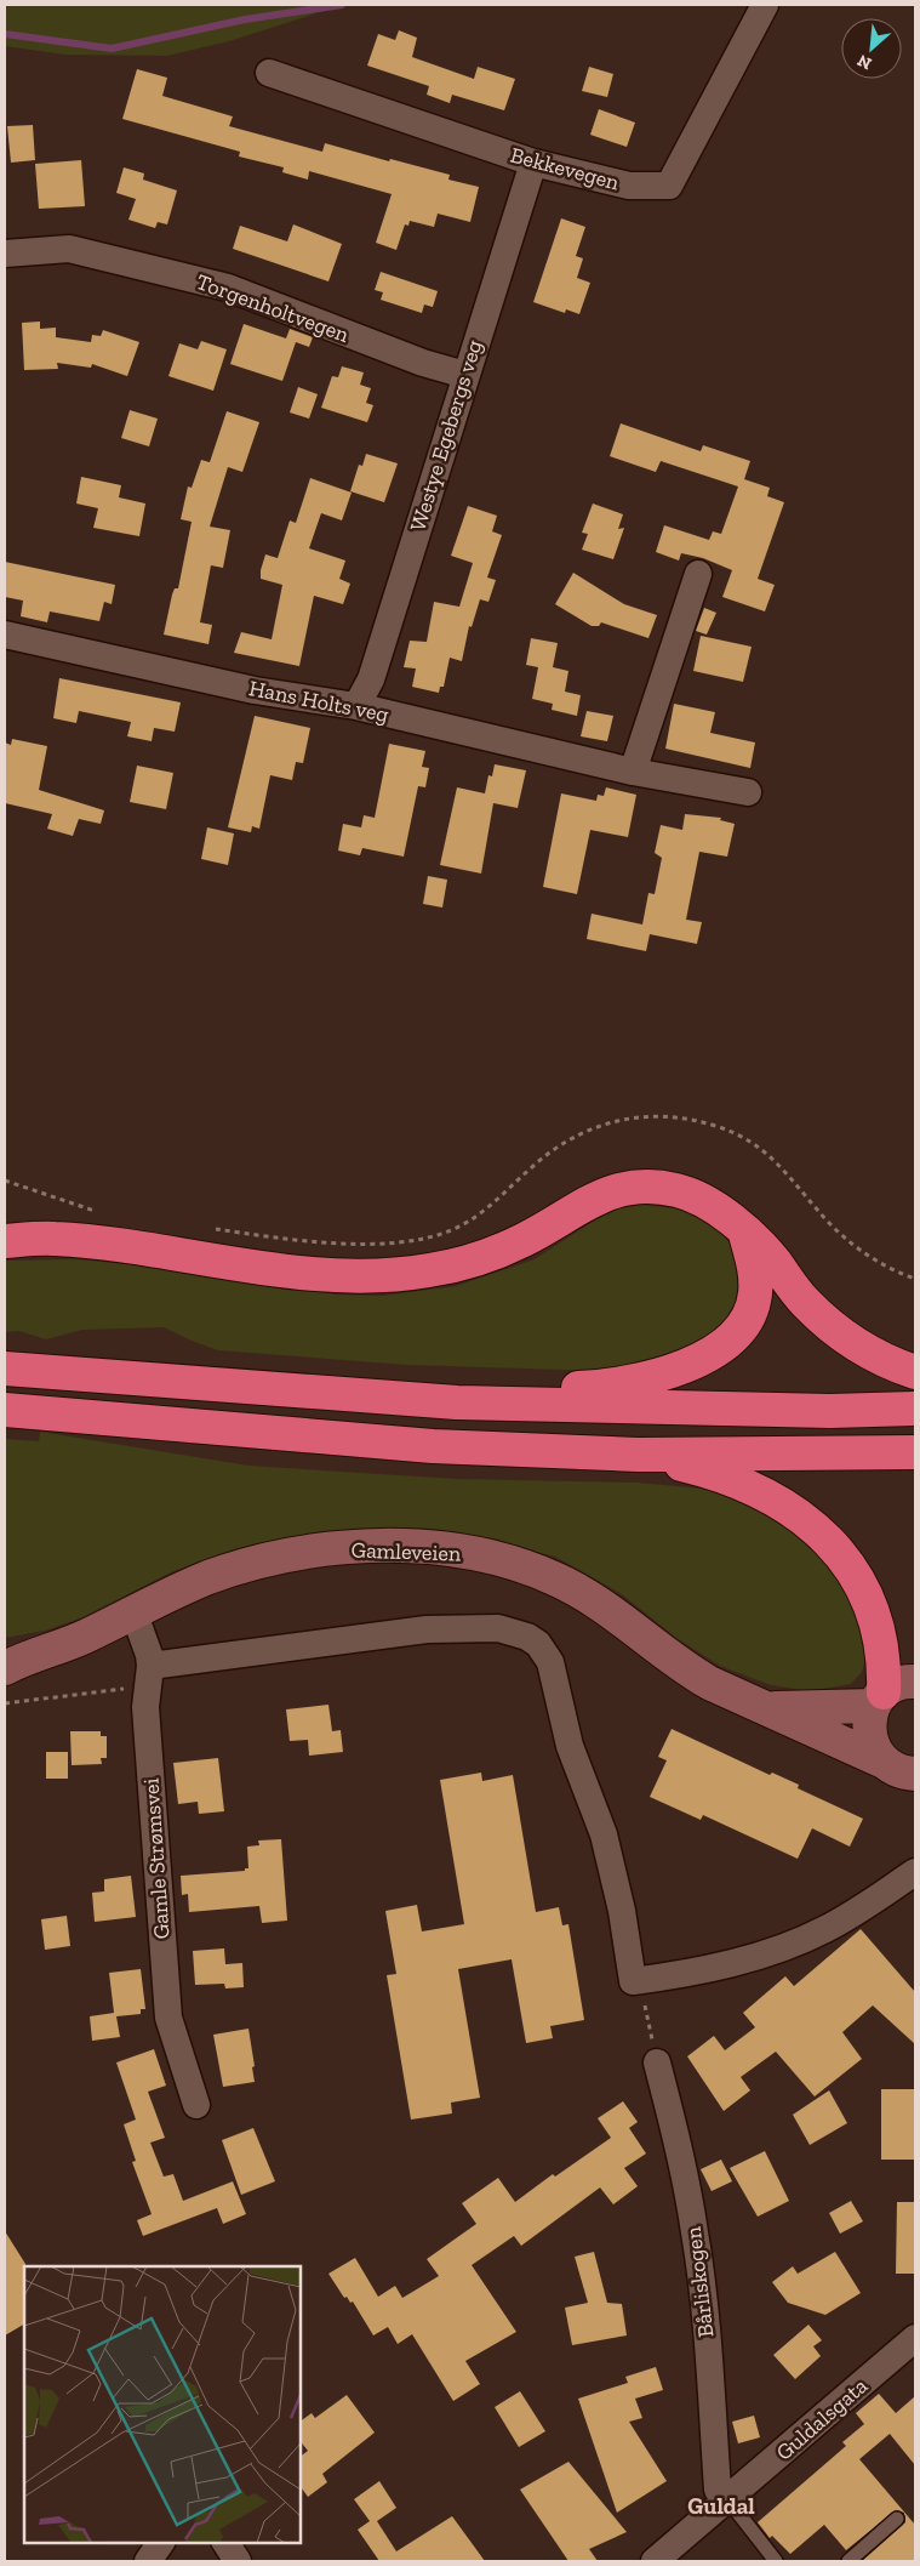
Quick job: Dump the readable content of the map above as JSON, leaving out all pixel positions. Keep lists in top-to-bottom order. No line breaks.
{"streets":{"main road":["Gamleveien"],"street":["Bekkevegen","Torgenholtvegen","Westye Egebergs veg","Hans Holts veg","Gamle Strømsvei","Bårliskogen","Guldalsgata"]},"crossings":[["Bekkevegen","Westye Egebergs veg"],["Torgenholtvegen","Westye Egebergs veg"],["Westye Egebergs veg","Hans Holts veg"],["Gamleveien","Gamle Strømsvei"],["Bårliskogen","Guldalsgata"]],"districts":["Guldal"],"north":"bottom left"}
